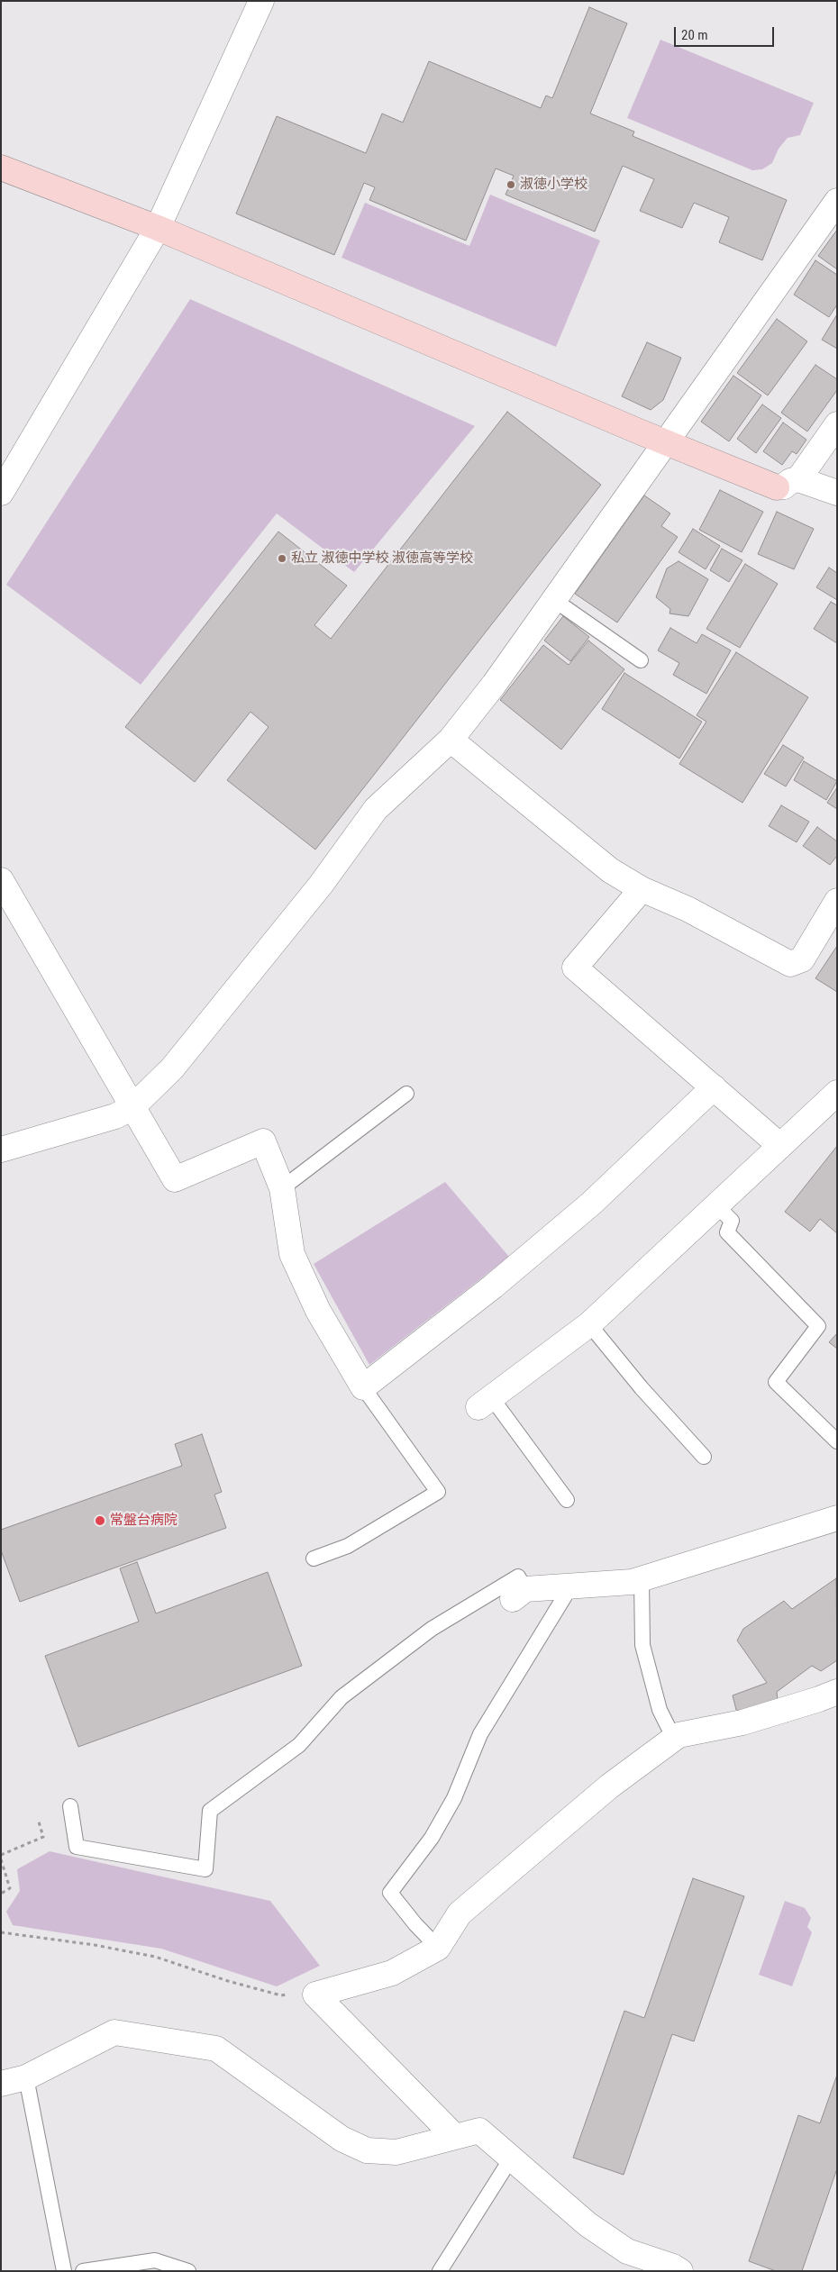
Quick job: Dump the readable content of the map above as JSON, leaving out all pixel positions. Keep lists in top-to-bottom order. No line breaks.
{"places":["淑徳小学校","私立 淑徳中学校 淑徳高等学校","常盤台病院"],"scale_bar":"20 m"}
